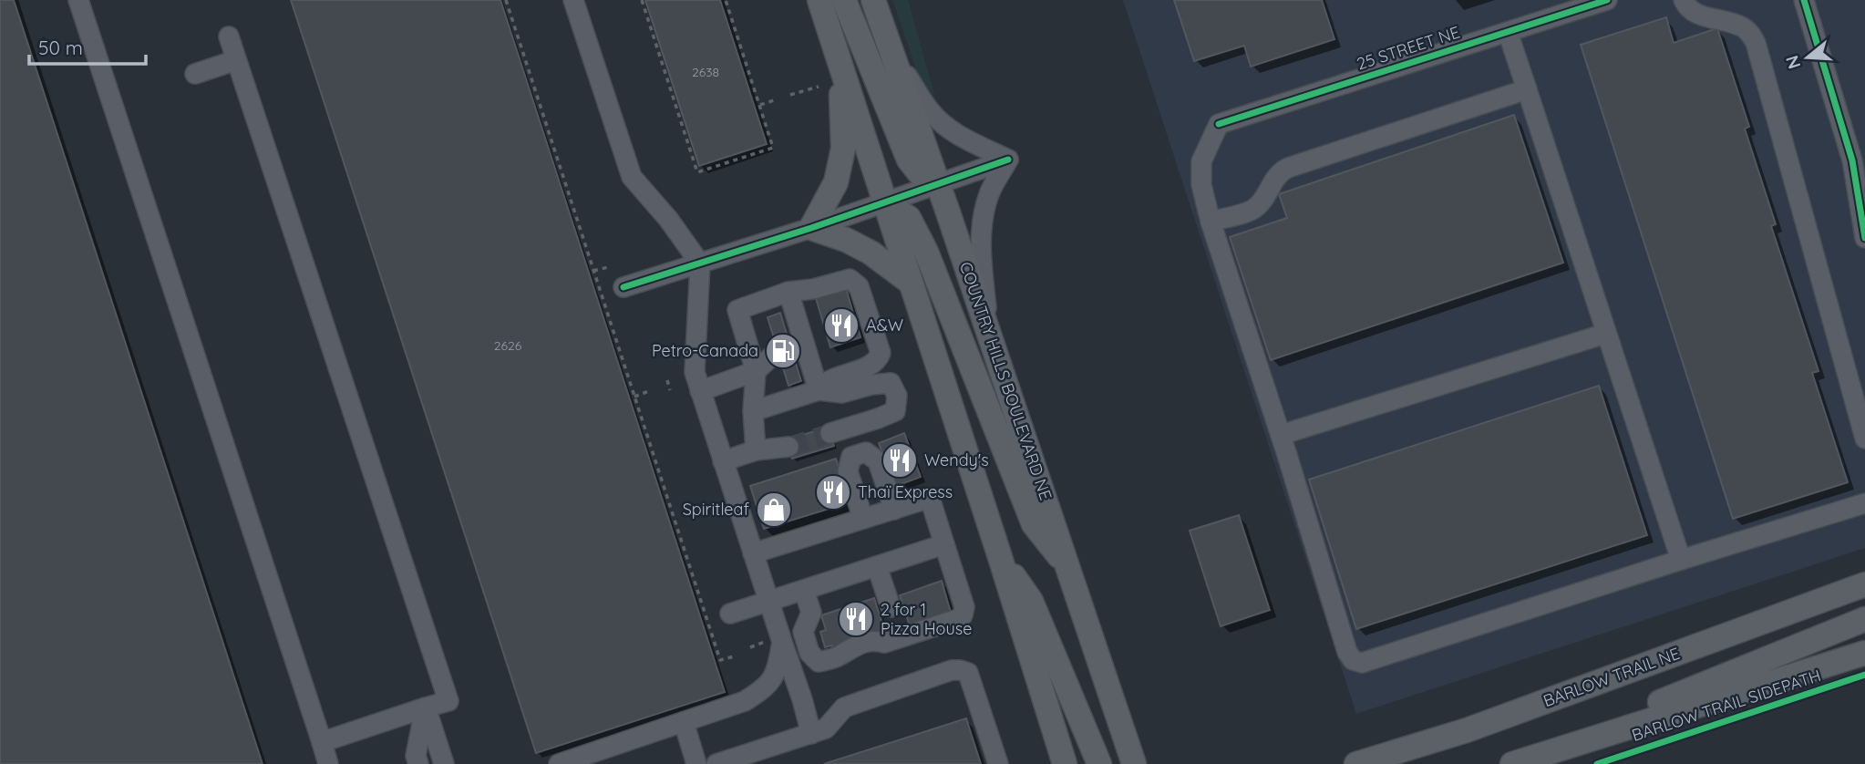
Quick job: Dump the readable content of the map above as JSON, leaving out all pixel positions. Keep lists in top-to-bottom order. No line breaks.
{"streets":{"main road":["COUNTRY HILLS BOULEVARD NE","BARLOW TRAIL NE"],"street":["25 STREET NE"],"cycle path":["BARLOW TRAIL SIDEPATH"]},"places":{"restaurant":["A&W","Wendy's","Thaï Express","2 for 1 Pizza House"],"fuel station":["Petro-Canada"],"shop":["Spiritleaf"]},"house_numbers":["2638","2626"],"scale_bar":"50 m","north":"left"}
